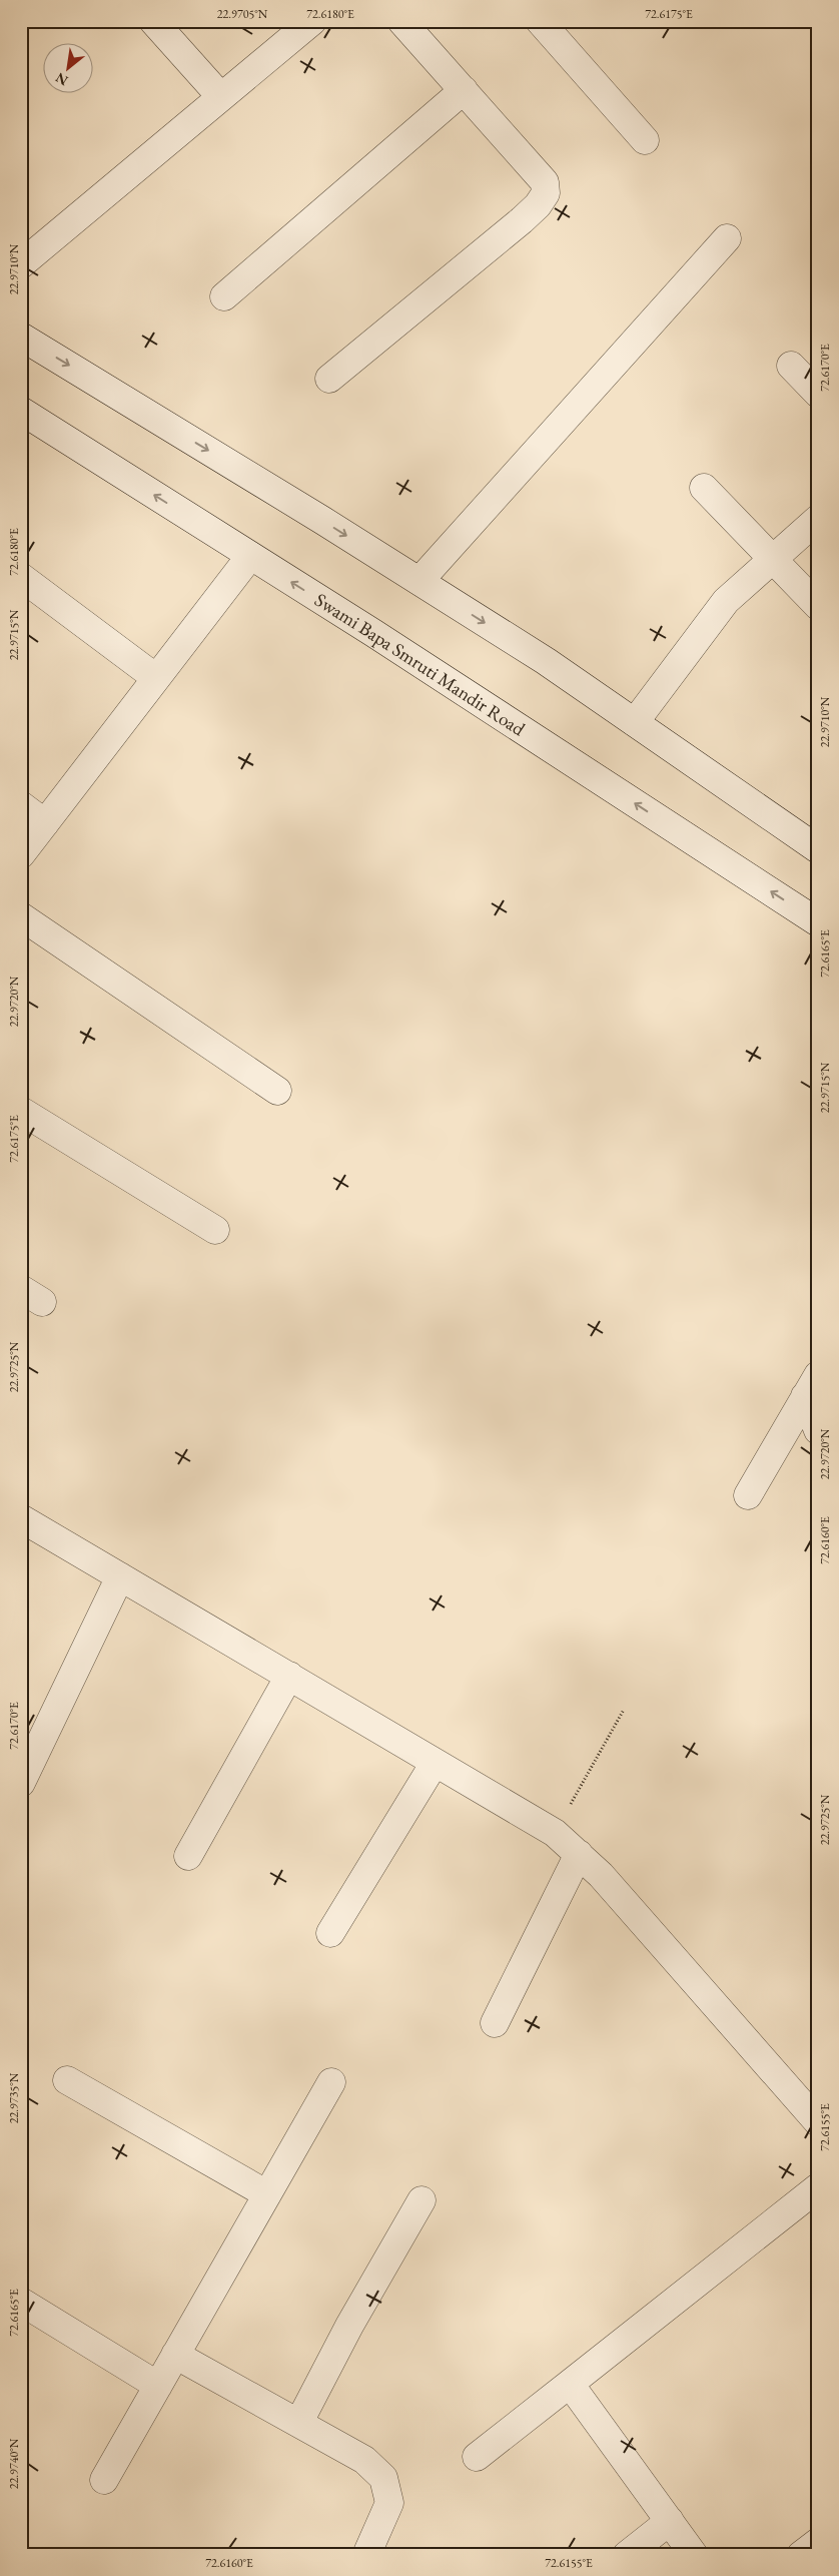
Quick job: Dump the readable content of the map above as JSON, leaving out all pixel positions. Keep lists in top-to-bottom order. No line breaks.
{"streets":{"street":["Swami Bapa Smruti Mandir Road"]},"north":"bottom left","coordinates":["22.9705°N","72.6180°E","72.6175°E","22.9710°N","72.6170°E","22.9715°N","72.6165°E","22.9720°N","22.9725°N","72.6160°E","22.9735°N","72.6155°E","22.9740°N"]}
